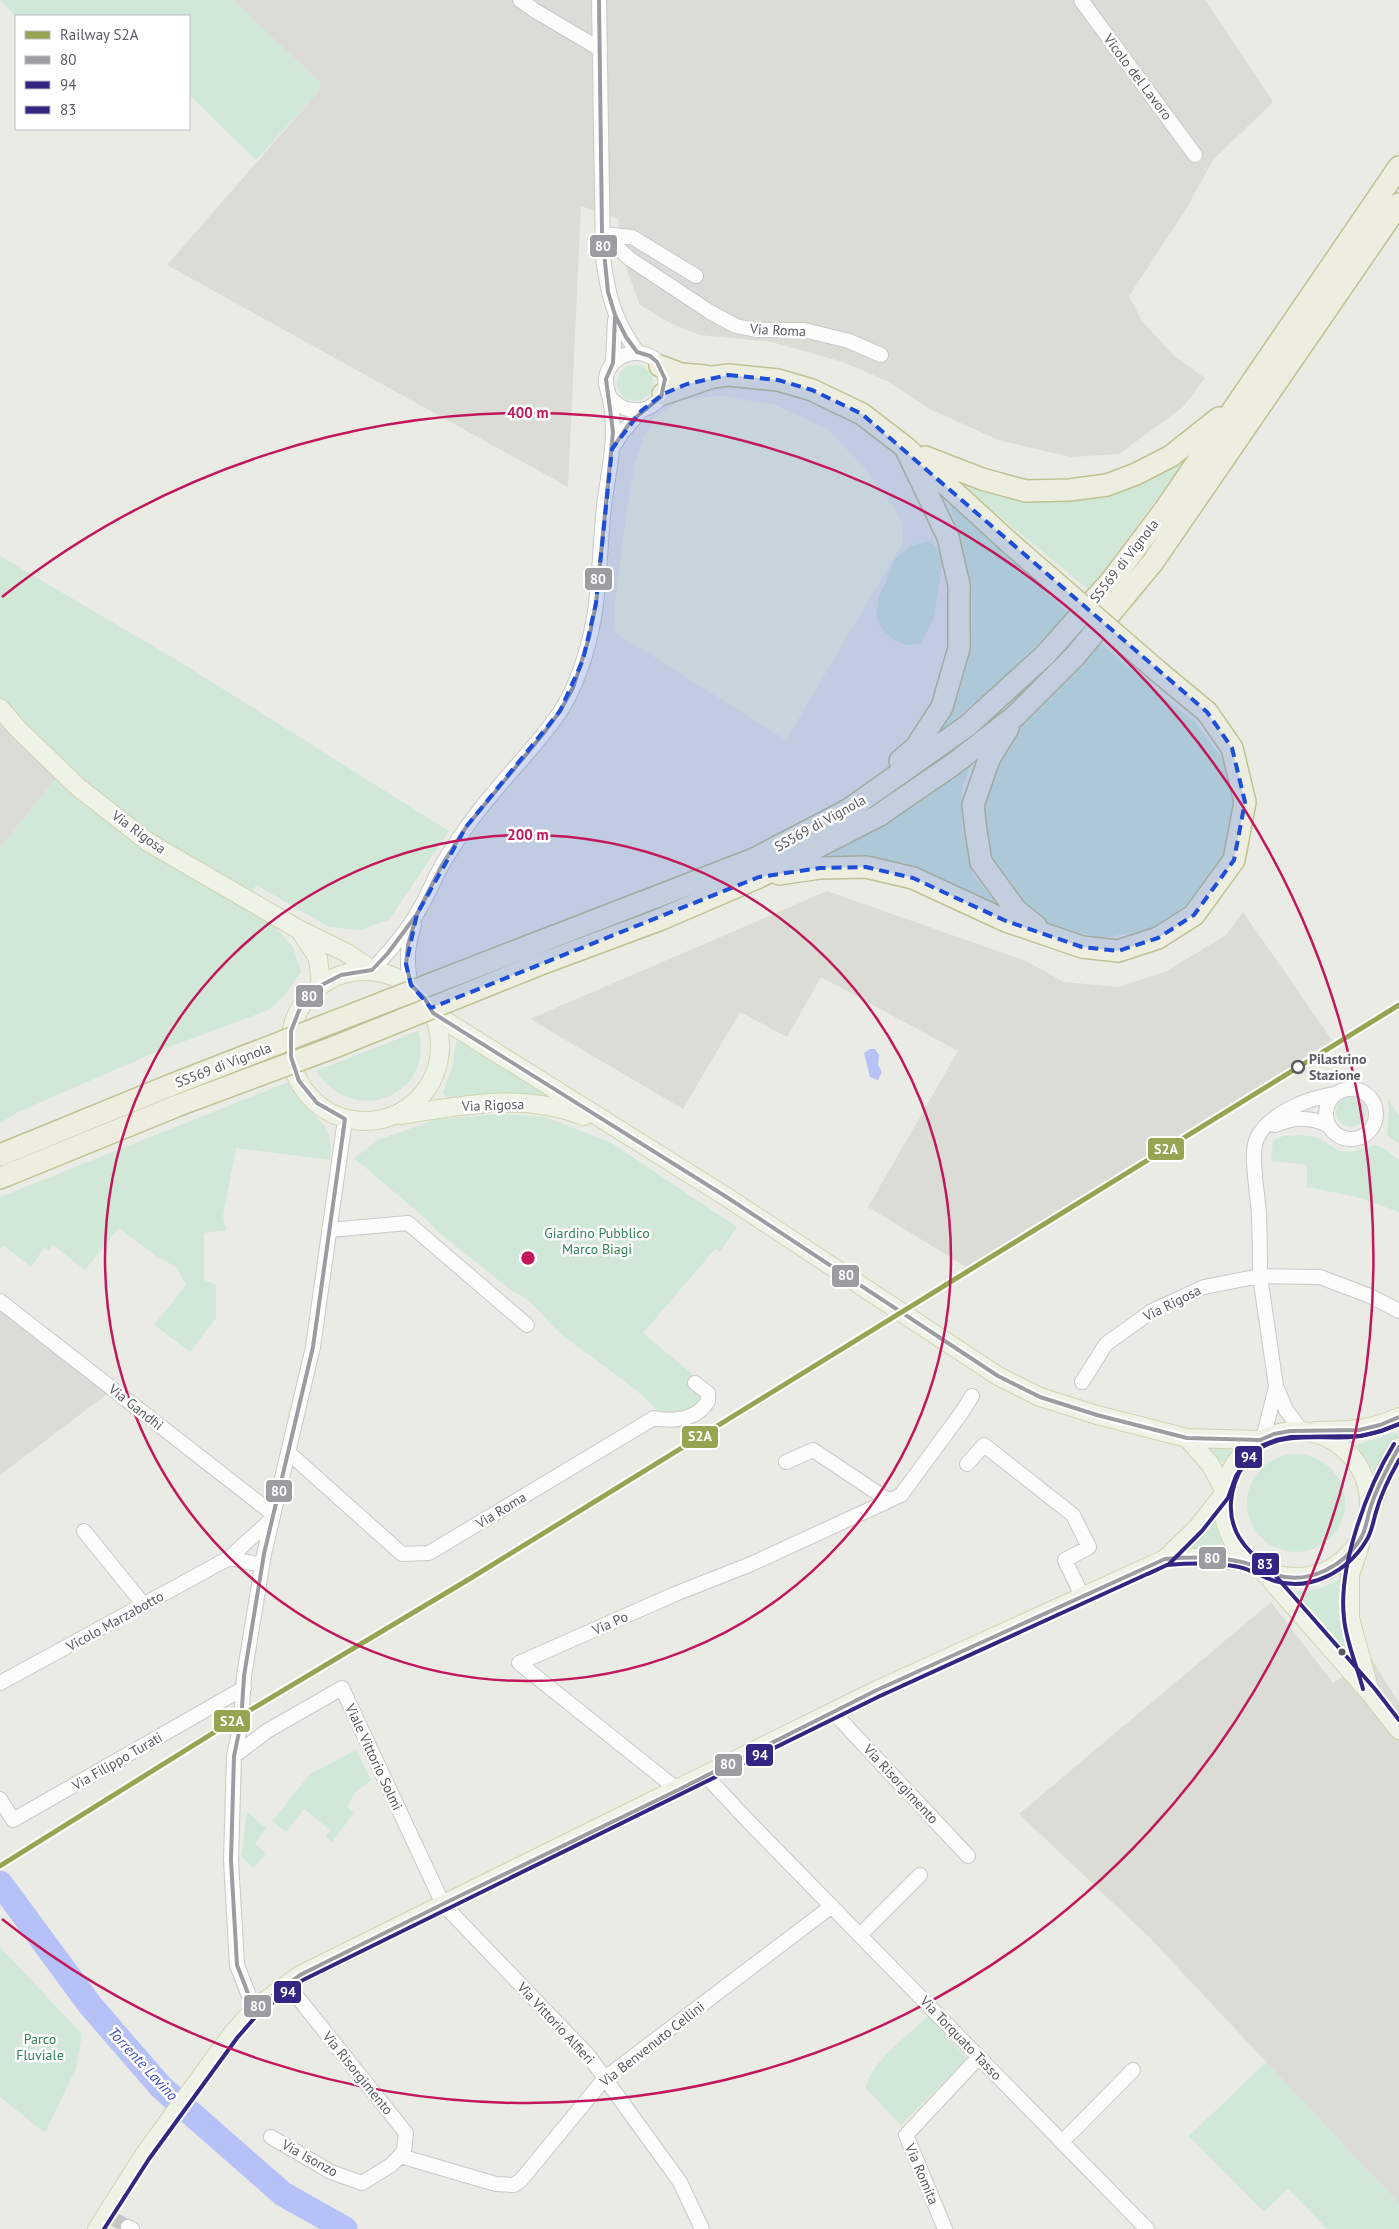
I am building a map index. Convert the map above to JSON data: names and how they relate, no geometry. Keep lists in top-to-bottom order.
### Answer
{
  "streets": {
    "highway": ["SS569 di Vignola"],
    "main road": ["Via Rigosa"],
    "street": [
      "Vicolo del Lavoro",
      "Via Roma",
      "Via Gandhi",
      "Vicolo Marzabotto",
      "Via Po",
      "Viale Vittorio Solmi",
      "Via Filippo Turati",
      "Via Risorgimento",
      "Via Vittorio Alfieri",
      "Via Torquato Tasso",
      "Via Benvenuto Cellini",
      "Via Isonzo",
      "Via Romita"
    ]
  },
  "crossings": [
    ["Via Gandhi", "Vicolo Marzabotto"],
    ["Viale Vittorio Solmi", "Via Vittorio Alfieri"],
    ["Via Risorgimento", "Via Benvenuto Cellini"],
    ["Via Risorgimento", "Via Isonzo"],
    ["Via Vittorio Alfieri", "Via Benvenuto Cellini"],
    ["Via Torquato Tasso", "Via Benvenuto Cellini"],
    ["Via Torquato Tasso", "Via Romita"],
    ["Via Benvenuto Cellini", "Via Isonzo"]
  ],
  "water": ["Torrente Lavino"],
  "parks": ["Giardino Pubblico Marco Biagi", "Parco Fluviale"],
  "places": ["Pilastrino Stazione"],
  "lines": [
    "transit line 80",
    "rail line S2A",
    "transit line 94",
    "transit line 83"
  ],
  "legend": [
    "Railway S2A",
    "80",
    "94",
    "83"
  ],
  "rings": ["400 m", "200 m"]
}
